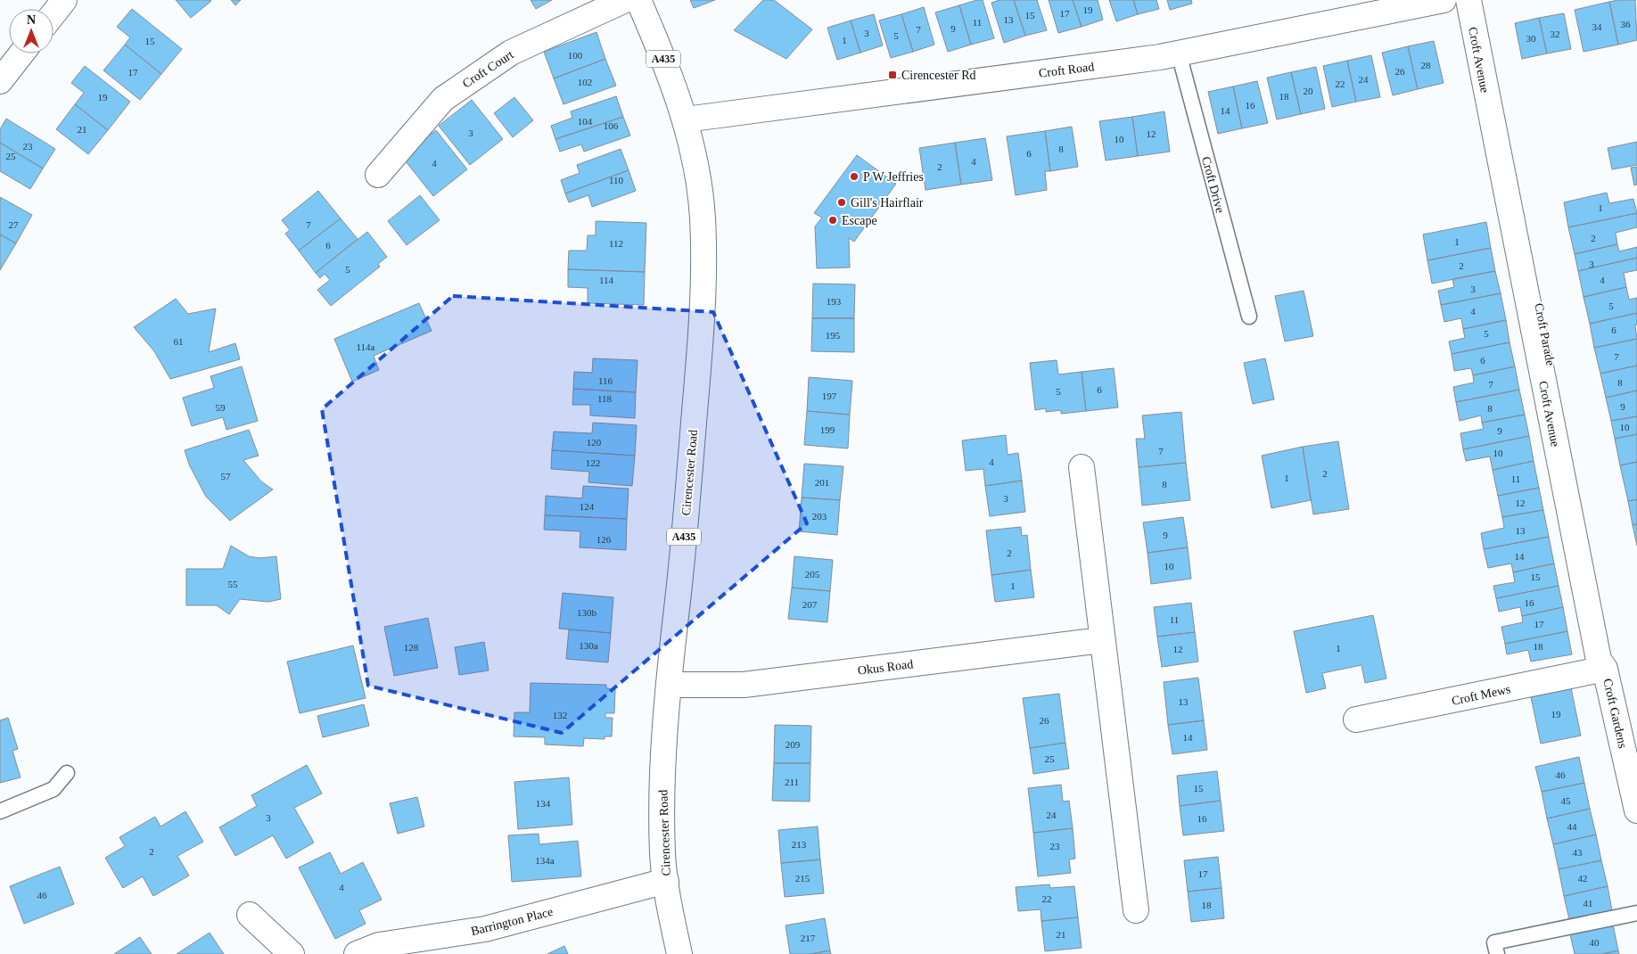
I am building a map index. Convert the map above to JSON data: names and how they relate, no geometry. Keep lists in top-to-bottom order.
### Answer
{
  "streets": {
    "street": [
      "A435",
      "Croft Avenue",
      "Croft Court",
      "Croft Road",
      "Croft Parade",
      "Cirencester Road",
      "Okus Road",
      "Croft Mews",
      "Croft Gardens",
      "Barrington Place"
    ],
    "lane": ["Croft Drive"]
  },
  "crossings": [
    ["Croft Avenue", "Croft Parade"],
    ["Croft Avenue", "Croft Mews"],
    ["Croft Avenue", "Croft Gardens"],
    ["Croft Road", "Croft Drive"],
    ["Croft Road", "Cirencester Road"],
    ["Croft Parade", "Croft Mews"],
    ["Croft Parade", "Croft Gardens"],
    ["Cirencester Road", "Okus Road"],
    ["Cirencester Road", "Barrington Place"],
    ["Croft Mews", "Croft Gardens"]
  ],
  "places": {
    "transit": ["Cirencester Rd"],
    "other": ["P W Jeffries", "Gill's Hairflair", "Escape"]
  },
  "house_numbers": [
    "19",
    "17",
    "15",
    "13",
    "11",
    "36",
    "34",
    "9",
    "7",
    "3",
    "32",
    "5",
    "30",
    "1",
    "15",
    "100",
    "28",
    "26",
    "17",
    "24",
    "102",
    "22",
    "20",
    "18",
    "19",
    "16",
    "14",
    "104",
    "106",
    "21",
    "3",
    "12",
    "10",
    "23",
    "8",
    "6",
    "25",
    "4",
    "4",
    "2",
    "110",
    "1",
    "27",
    "7",
    "2",
    "1",
    "112",
    "6",
    "3",
    "2",
    "5",
    "114",
    "4",
    "3",
    "193",
    "5",
    "4",
    "6",
    "5",
    "195",
    "61",
    "114a",
    "7",
    "6",
    "116",
    "8",
    "7",
    "6",
    "5",
    "197",
    "118",
    "9",
    "59",
    "8",
    "10",
    "199",
    "9",
    "120",
    "7",
    "10",
    "4",
    "122",
    "2",
    "57",
    "1",
    "11",
    "201",
    "8",
    "3",
    "12",
    "124",
    "203",
    "13",
    "9",
    "126",
    "2",
    "14",
    "10",
    "205",
    "15",
    "55",
    "1",
    "16",
    "207",
    "130b",
    "11",
    "17",
    "130a",
    "18",
    "128",
    "1",
    "12",
    "13",
    "19",
    "132",
    "26",
    "14",
    "209",
    "25",
    "46",
    "211",
    "15",
    "45",
    "134",
    "24",
    "3",
    "16",
    "44",
    "213",
    "23",
    "2",
    "43",
    "134a",
    "17",
    "215",
    "42",
    "4",
    "46",
    "22",
    "41",
    "18",
    "21",
    "217",
    "40"
  ],
  "north": "top"
}
